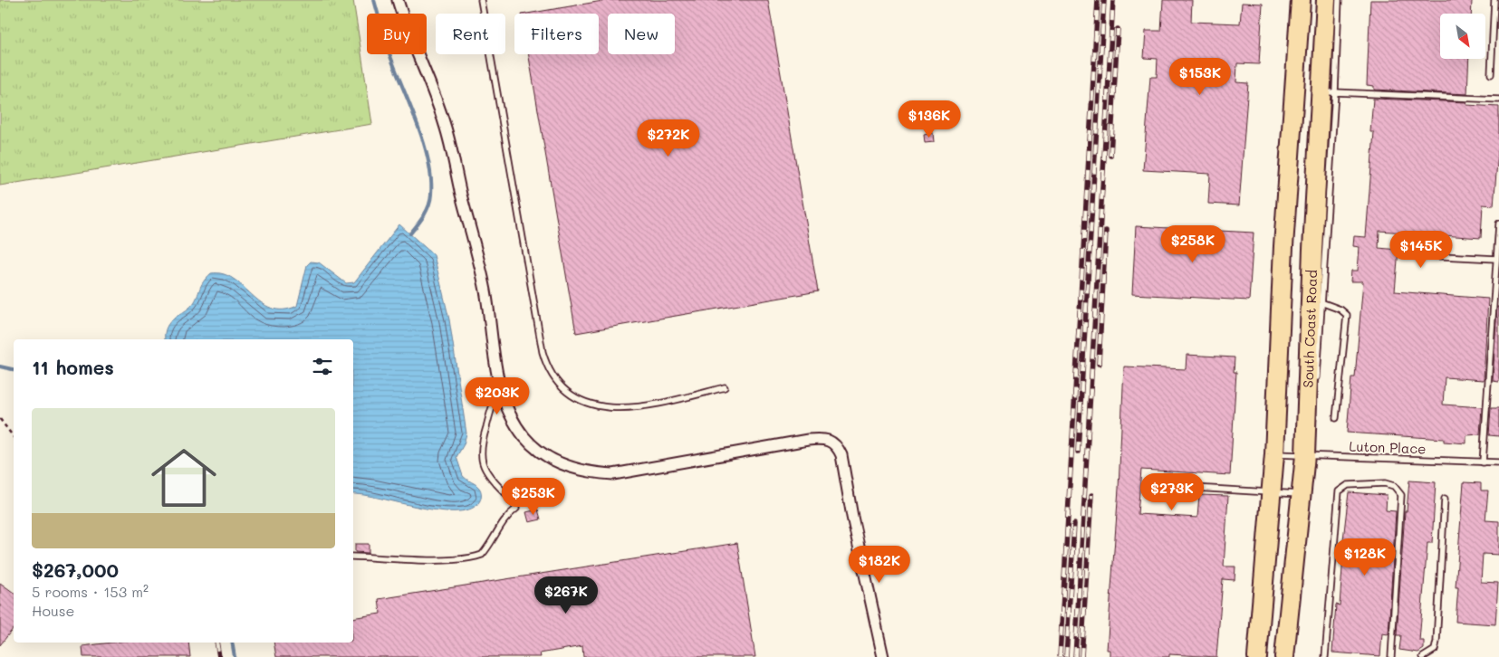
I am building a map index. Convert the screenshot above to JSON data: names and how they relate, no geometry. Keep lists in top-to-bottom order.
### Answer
{
  "streets": {
    "highway": ["South Coast Road"],
    "lane": ["Luton Place"]
  },
  "crossings": [
    ["South Coast Road", "Luton Place"]
  ],
  "north": "bottom right",
  "page": {
    "chip": [
      "Buy",
      "Rent",
      "Filters",
      "New"
    ],
    "price": [
      "$153K",
      "$136K",
      "$272K",
      "$258K",
      "$145K",
      "$203K",
      "$273K",
      "$253K",
      "$128K",
      "$182K",
      "$267K"
    ],
    "heading": "11 homes",
    "list": [
      {
        "name": "$267,000",
        "note": "5 rooms · 153 m² · House"
      }
    ]
  }
}
